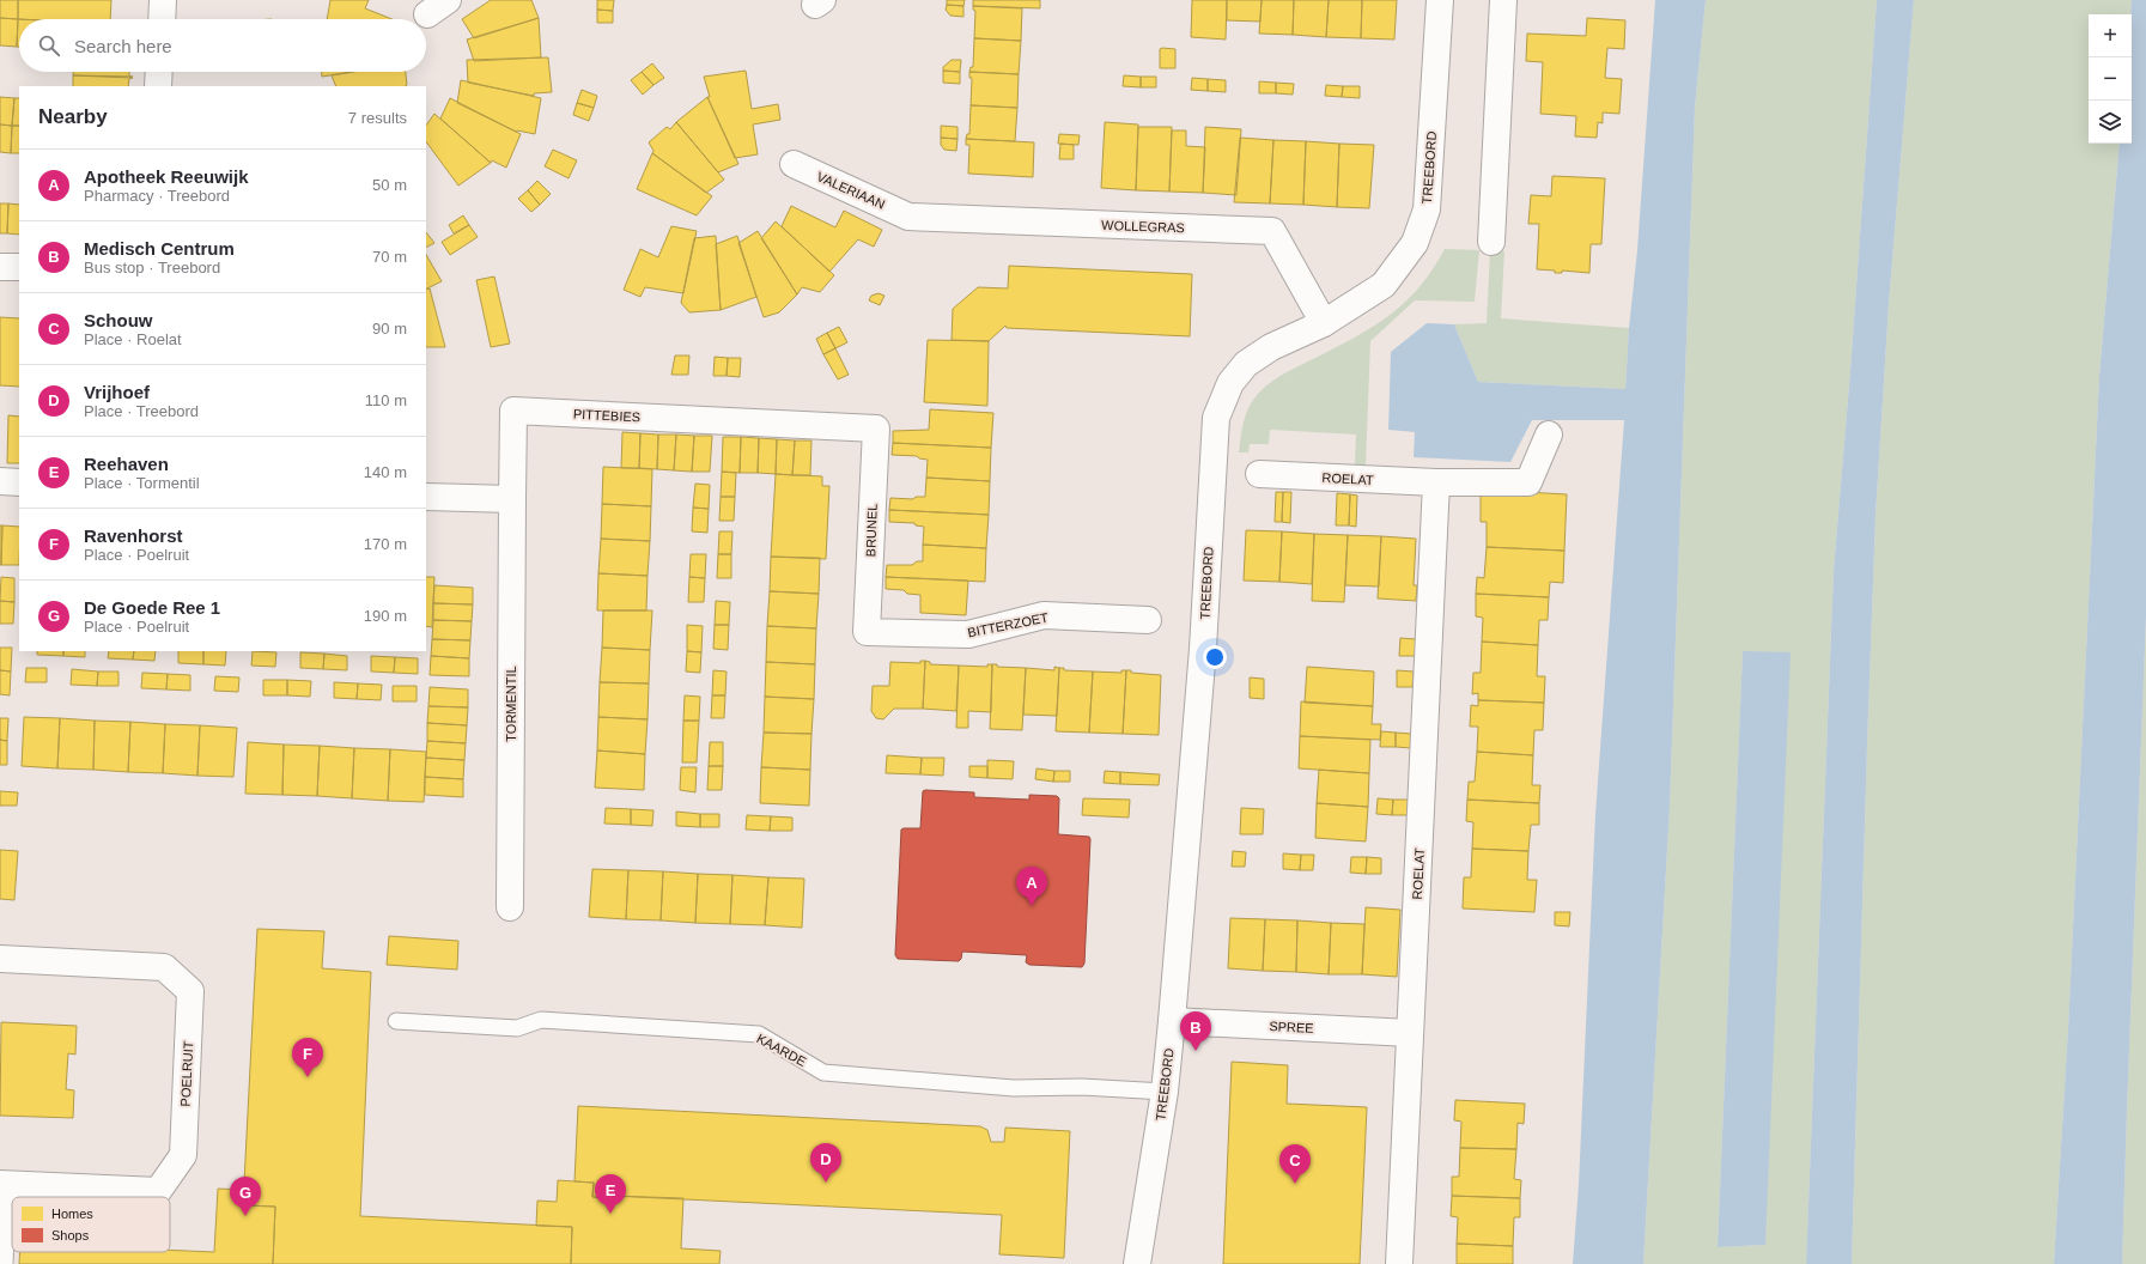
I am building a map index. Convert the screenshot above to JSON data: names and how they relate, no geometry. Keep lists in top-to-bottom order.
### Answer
{
  "streets": {
    "street": [
      "TREEBORD",
      "VALERIAAN",
      "WOLLEGRAS",
      "PITTEBIES",
      "ROELAT",
      "BRUNEL",
      "BITTERZOET",
      "TORMENTIL",
      "SPREE",
      "POELRUIT"
    ],
    "lane": ["KAARDE"]
  },
  "crossings": [
    ["TREEBORD", "WOLLEGRAS"],
    ["TREEBORD", "SPREE"],
    ["TREEBORD", "KAARDE"],
    ["VALERIAAN", "WOLLEGRAS"],
    ["PITTEBIES", "BRUNEL"],
    ["PITTEBIES", "TORMENTIL"],
    ["ROELAT", "SPREE"],
    ["BRUNEL", "BITTERZOET"]
  ],
  "legend": ["Homes", "Shops"],
  "page": {
    "map_buttons": ["+", "−"],
    "search": "Search here",
    "heading": ["Nearby", "7 results"],
    "list": [
      {
        "mark": "A",
        "name": "Apotheek Reeuwijk",
        "note": "Pharmacy · Treebord",
        "value": "50 m"
      },
      {
        "mark": "B",
        "name": "Medisch Centrum",
        "note": "Bus stop · Treebord",
        "value": "70 m"
      },
      {
        "mark": "C",
        "name": "Schouw",
        "note": "Place · Roelat",
        "value": "90 m"
      },
      {
        "mark": "D",
        "name": "Vrijhoef",
        "note": "Place · Treebord",
        "value": "110 m"
      },
      {
        "mark": "E",
        "name": "Reehaven",
        "note": "Place · Tormentil",
        "value": "140 m"
      },
      {
        "mark": "F",
        "name": "Ravenhorst",
        "note": "Place · Poelruit",
        "value": "170 m"
      },
      {
        "mark": "G",
        "name": "De Goede Ree 1",
        "note": "Place · Poelruit",
        "value": "190 m"
      }
    ],
    "pins": [
      "A",
      "B",
      "F",
      "D",
      "C",
      "E",
      "G"
    ]
  }
}
